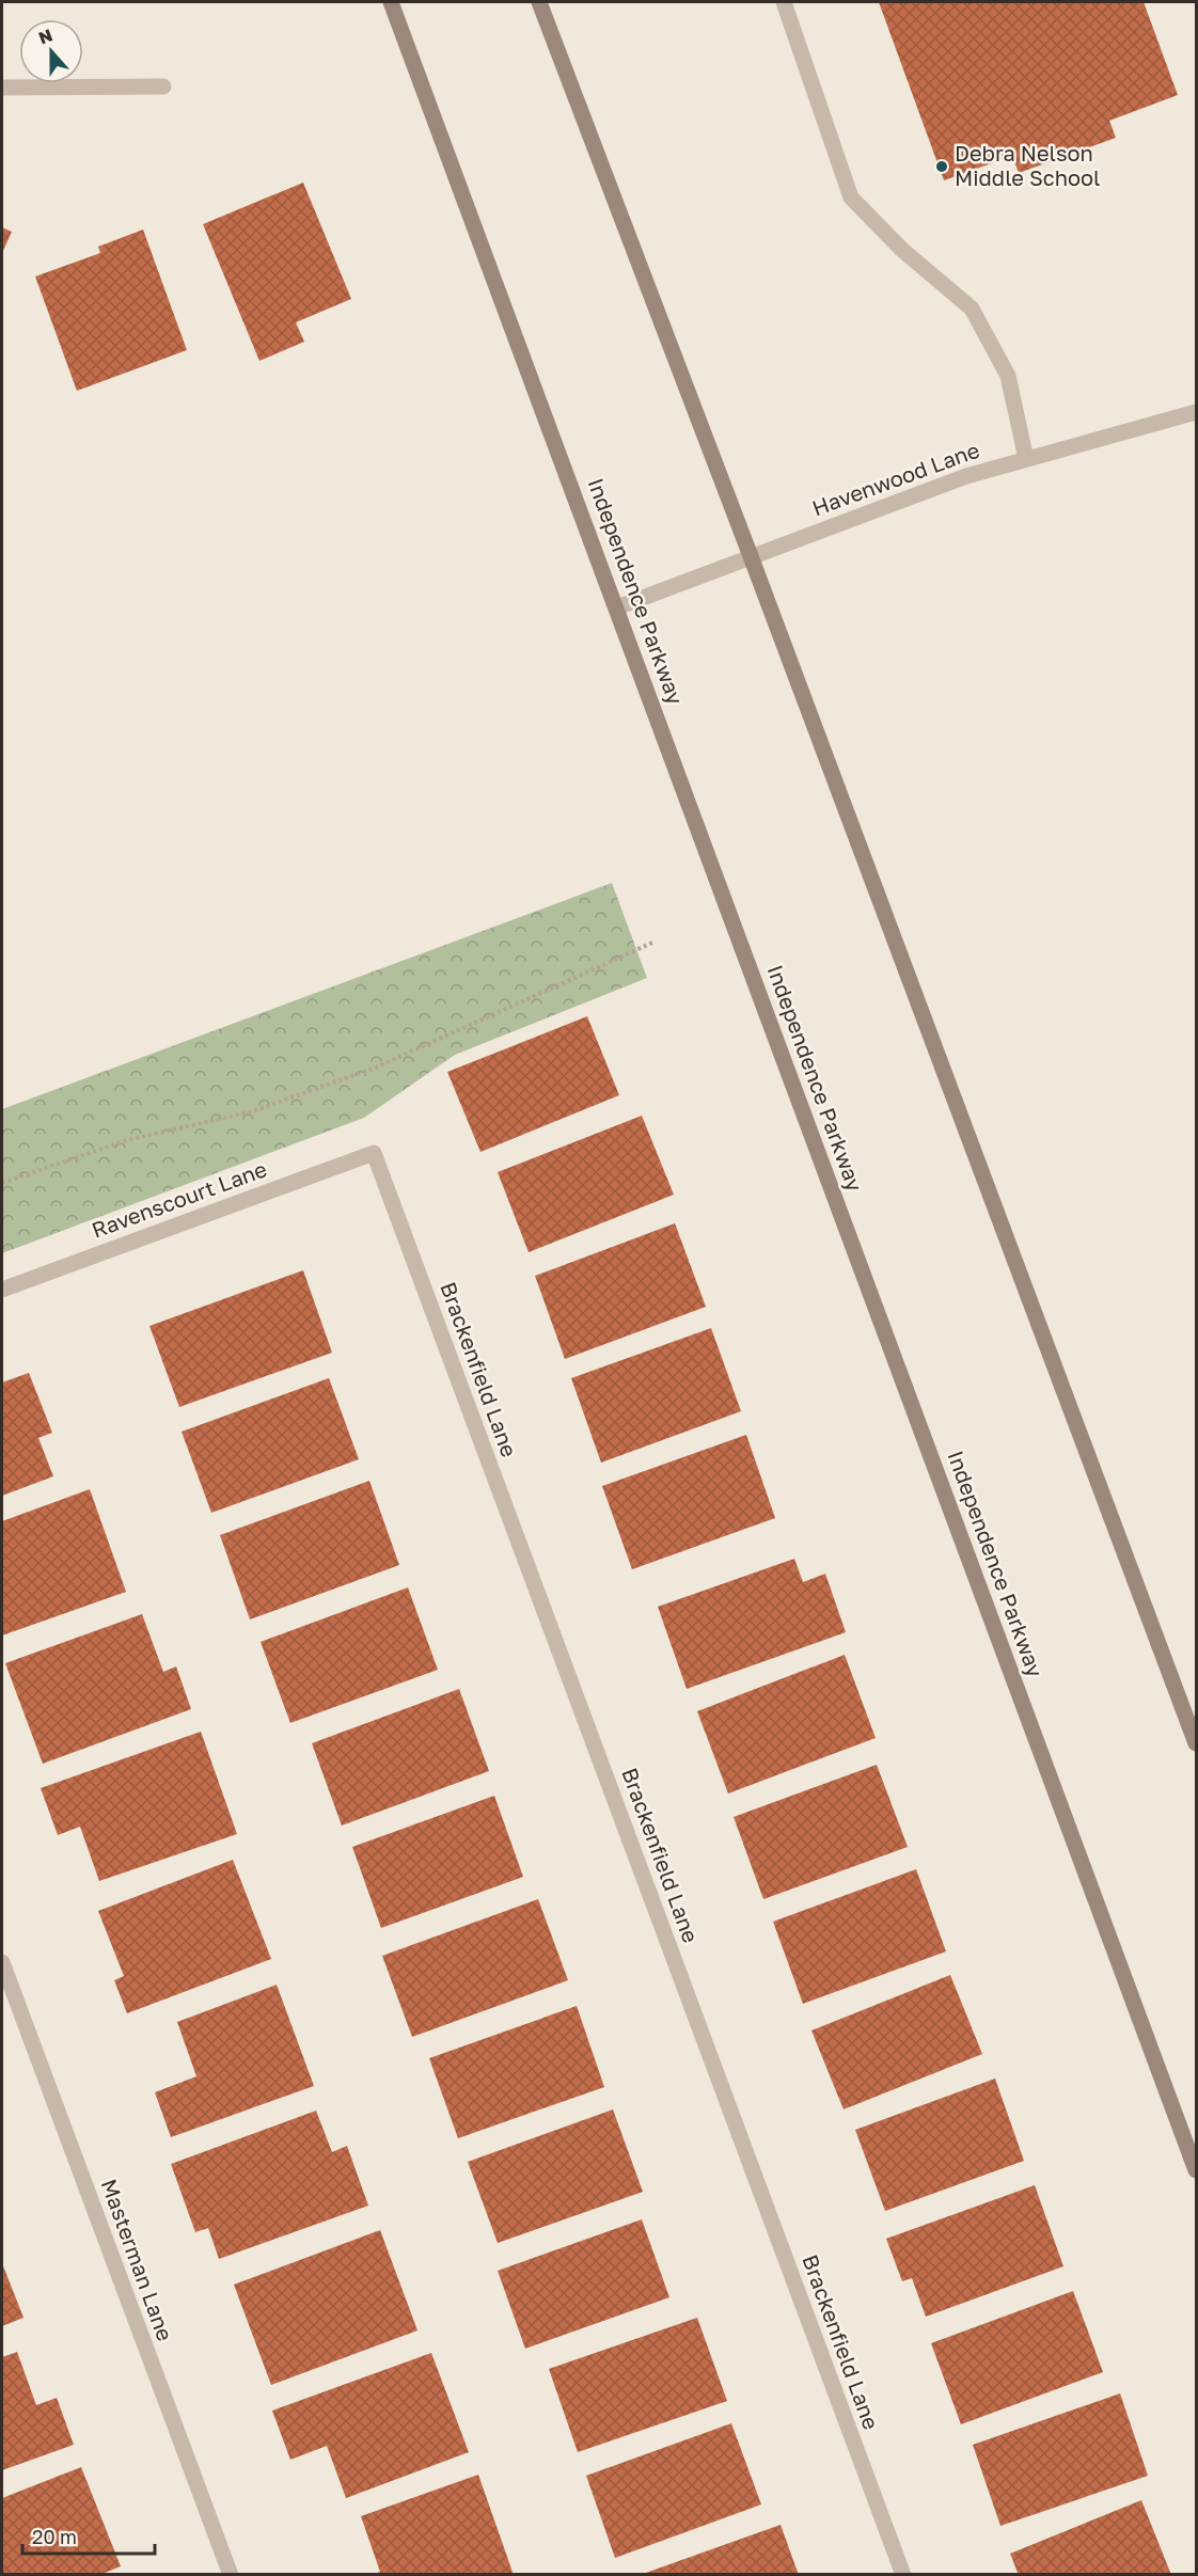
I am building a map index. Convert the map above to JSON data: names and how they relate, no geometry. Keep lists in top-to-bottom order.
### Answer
{
  "streets": {
    "main road": ["Independence Parkway"],
    "street": [
      "Havenwood Lane",
      "Ravenscourt Lane",
      "Brackenfield Lane",
      "Masterman Lane"
    ]
  },
  "crossings": [
    ["Havenwood Lane", "Independence Parkway"],
    ["Ravenscourt Lane", "Brackenfield Lane"]
  ],
  "places": ["Debra Nelson Middle School"],
  "scale_bar": "20 m",
  "north": "top"
}
